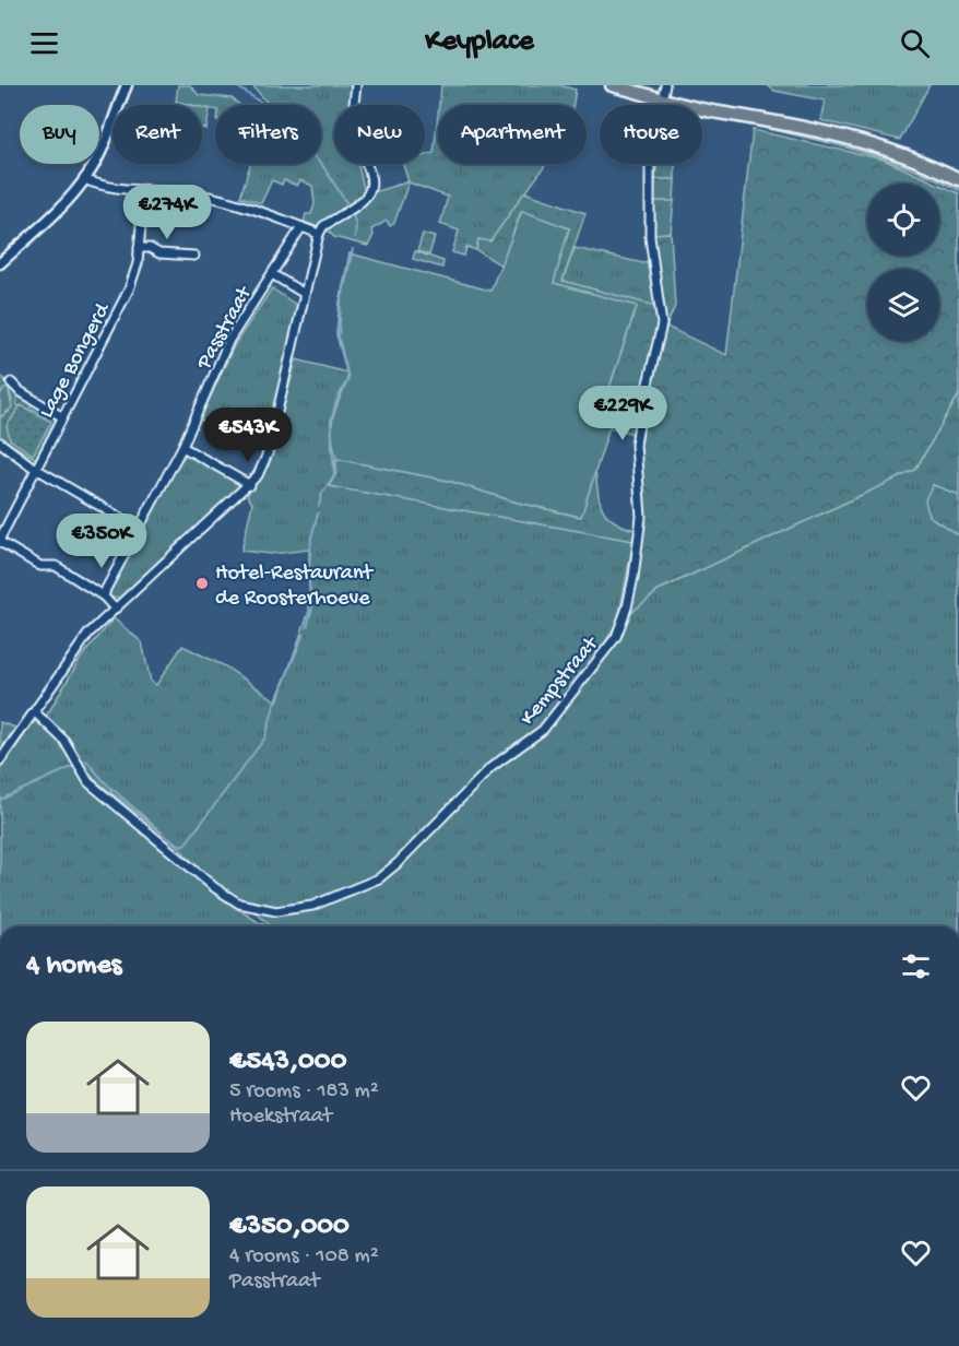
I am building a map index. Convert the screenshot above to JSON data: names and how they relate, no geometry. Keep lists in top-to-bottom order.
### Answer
{
  "streets": {
    "street": ["Passtraat", "Lage Bongerd", "Kempstraat"]
  },
  "places": ["Hotel-Restaurant de Roosterhoeve"],
  "page": {
    "header": "Keyplace",
    "chip": [
      "Buy",
      "Rent",
      "Filters",
      "New",
      "Apartment",
      "House"
    ],
    "price": [
      "€274K",
      "€229K",
      "€543K",
      "€350K"
    ],
    "heading": "4 homes",
    "list": [
      {
        "name": "€543,000",
        "note": "5 rooms · 183 m² · Hoekstraat"
      },
      {
        "name": "€350,000",
        "note": "4 rooms · 108 m² · Passtraat"
      }
    ]
  }
}
